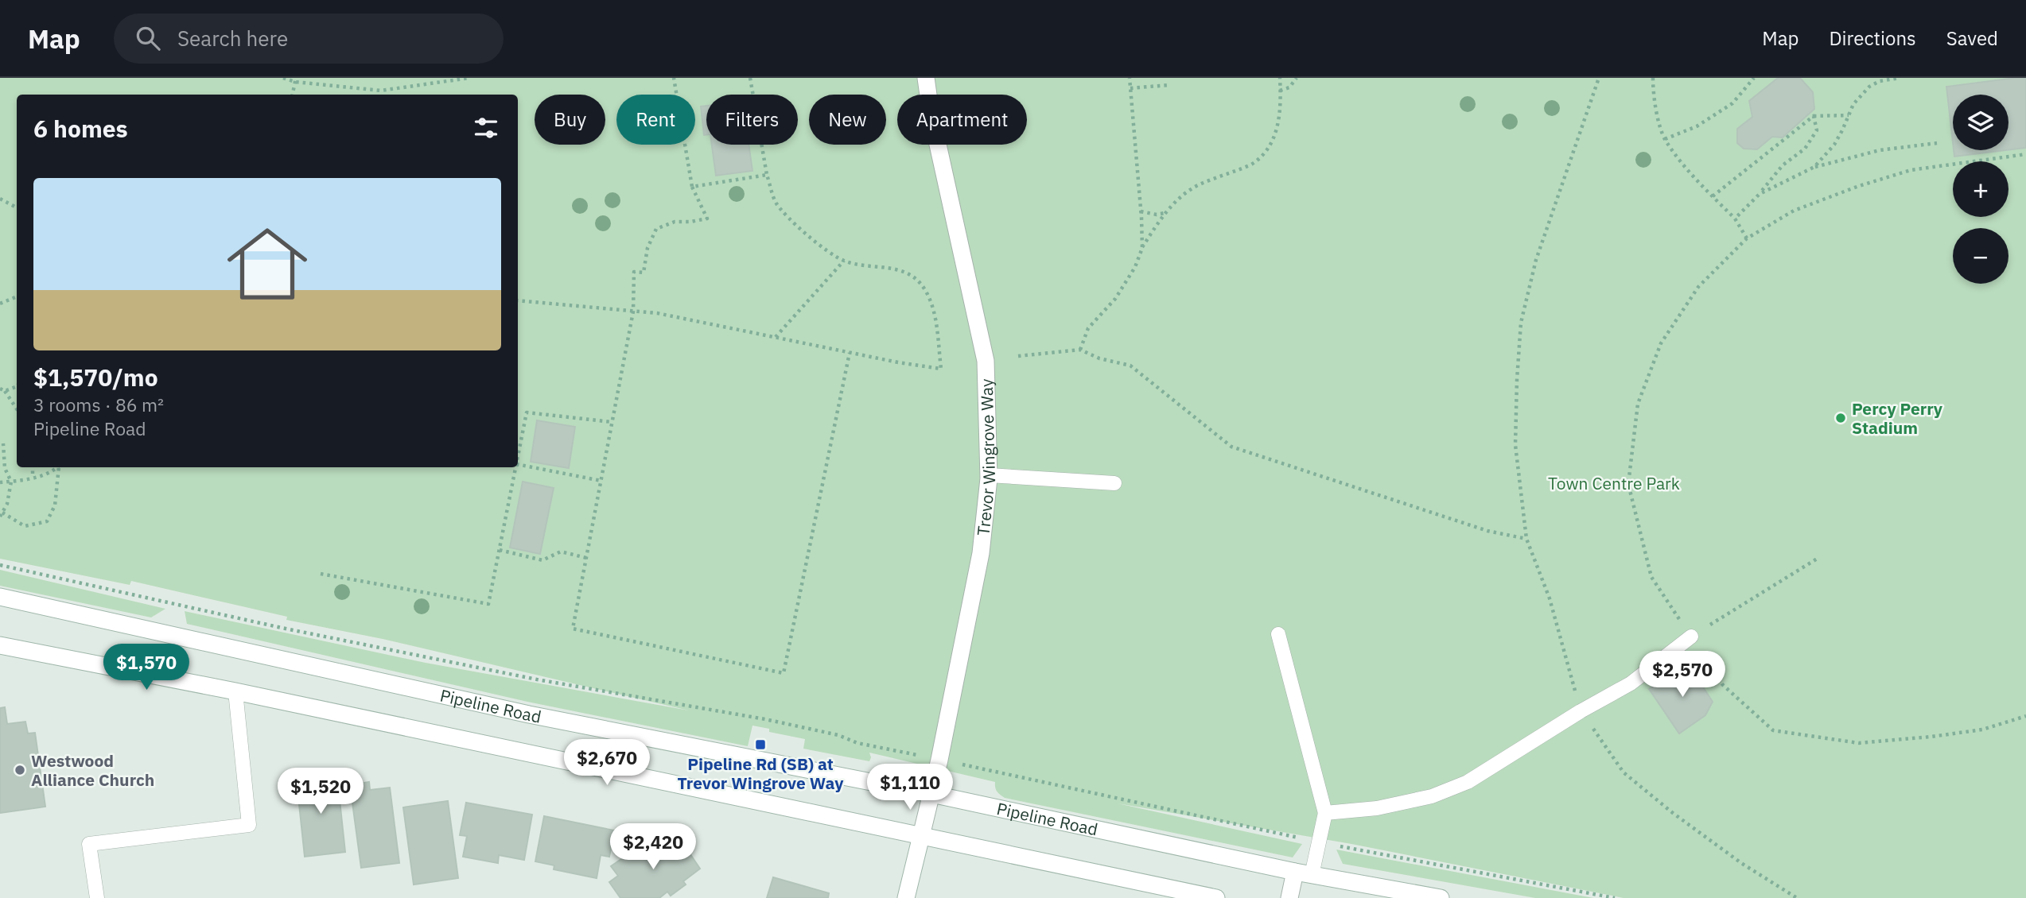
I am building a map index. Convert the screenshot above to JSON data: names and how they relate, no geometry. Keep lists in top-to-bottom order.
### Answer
{
  "streets": {
    "main road": ["Trevor Wingrove Way", "Pipeline Road"]
  },
  "crossings": [
    ["Trevor Wingrove Way", "Pipeline Road"]
  ],
  "parks": ["Town Centre Park"],
  "places": {
    "other": ["Percy Perry Stadium", "Westwood Alliance Church"],
    "transit": ["Pipeline Rd (SB) at Trevor Wingrove Way"]
  },
  "page": {
    "header": "Map",
    "search": "Search here",
    "nav": ["Map", "Directions", "Saved"],
    "map_buttons": ["+", "−"],
    "chip": [
      "Buy",
      "Rent",
      "Filters",
      "New",
      "Apartment"
    ],
    "heading": "6 homes",
    "list": [
      {
        "name": "$1,570/mo",
        "note": "3 rooms · 86 m² · Pipeline Road"
      }
    ],
    "price": [
      "$1,570",
      "$2,570",
      "$2,670",
      "$1,110",
      "$1,520",
      "$2,420"
    ]
  }
}
